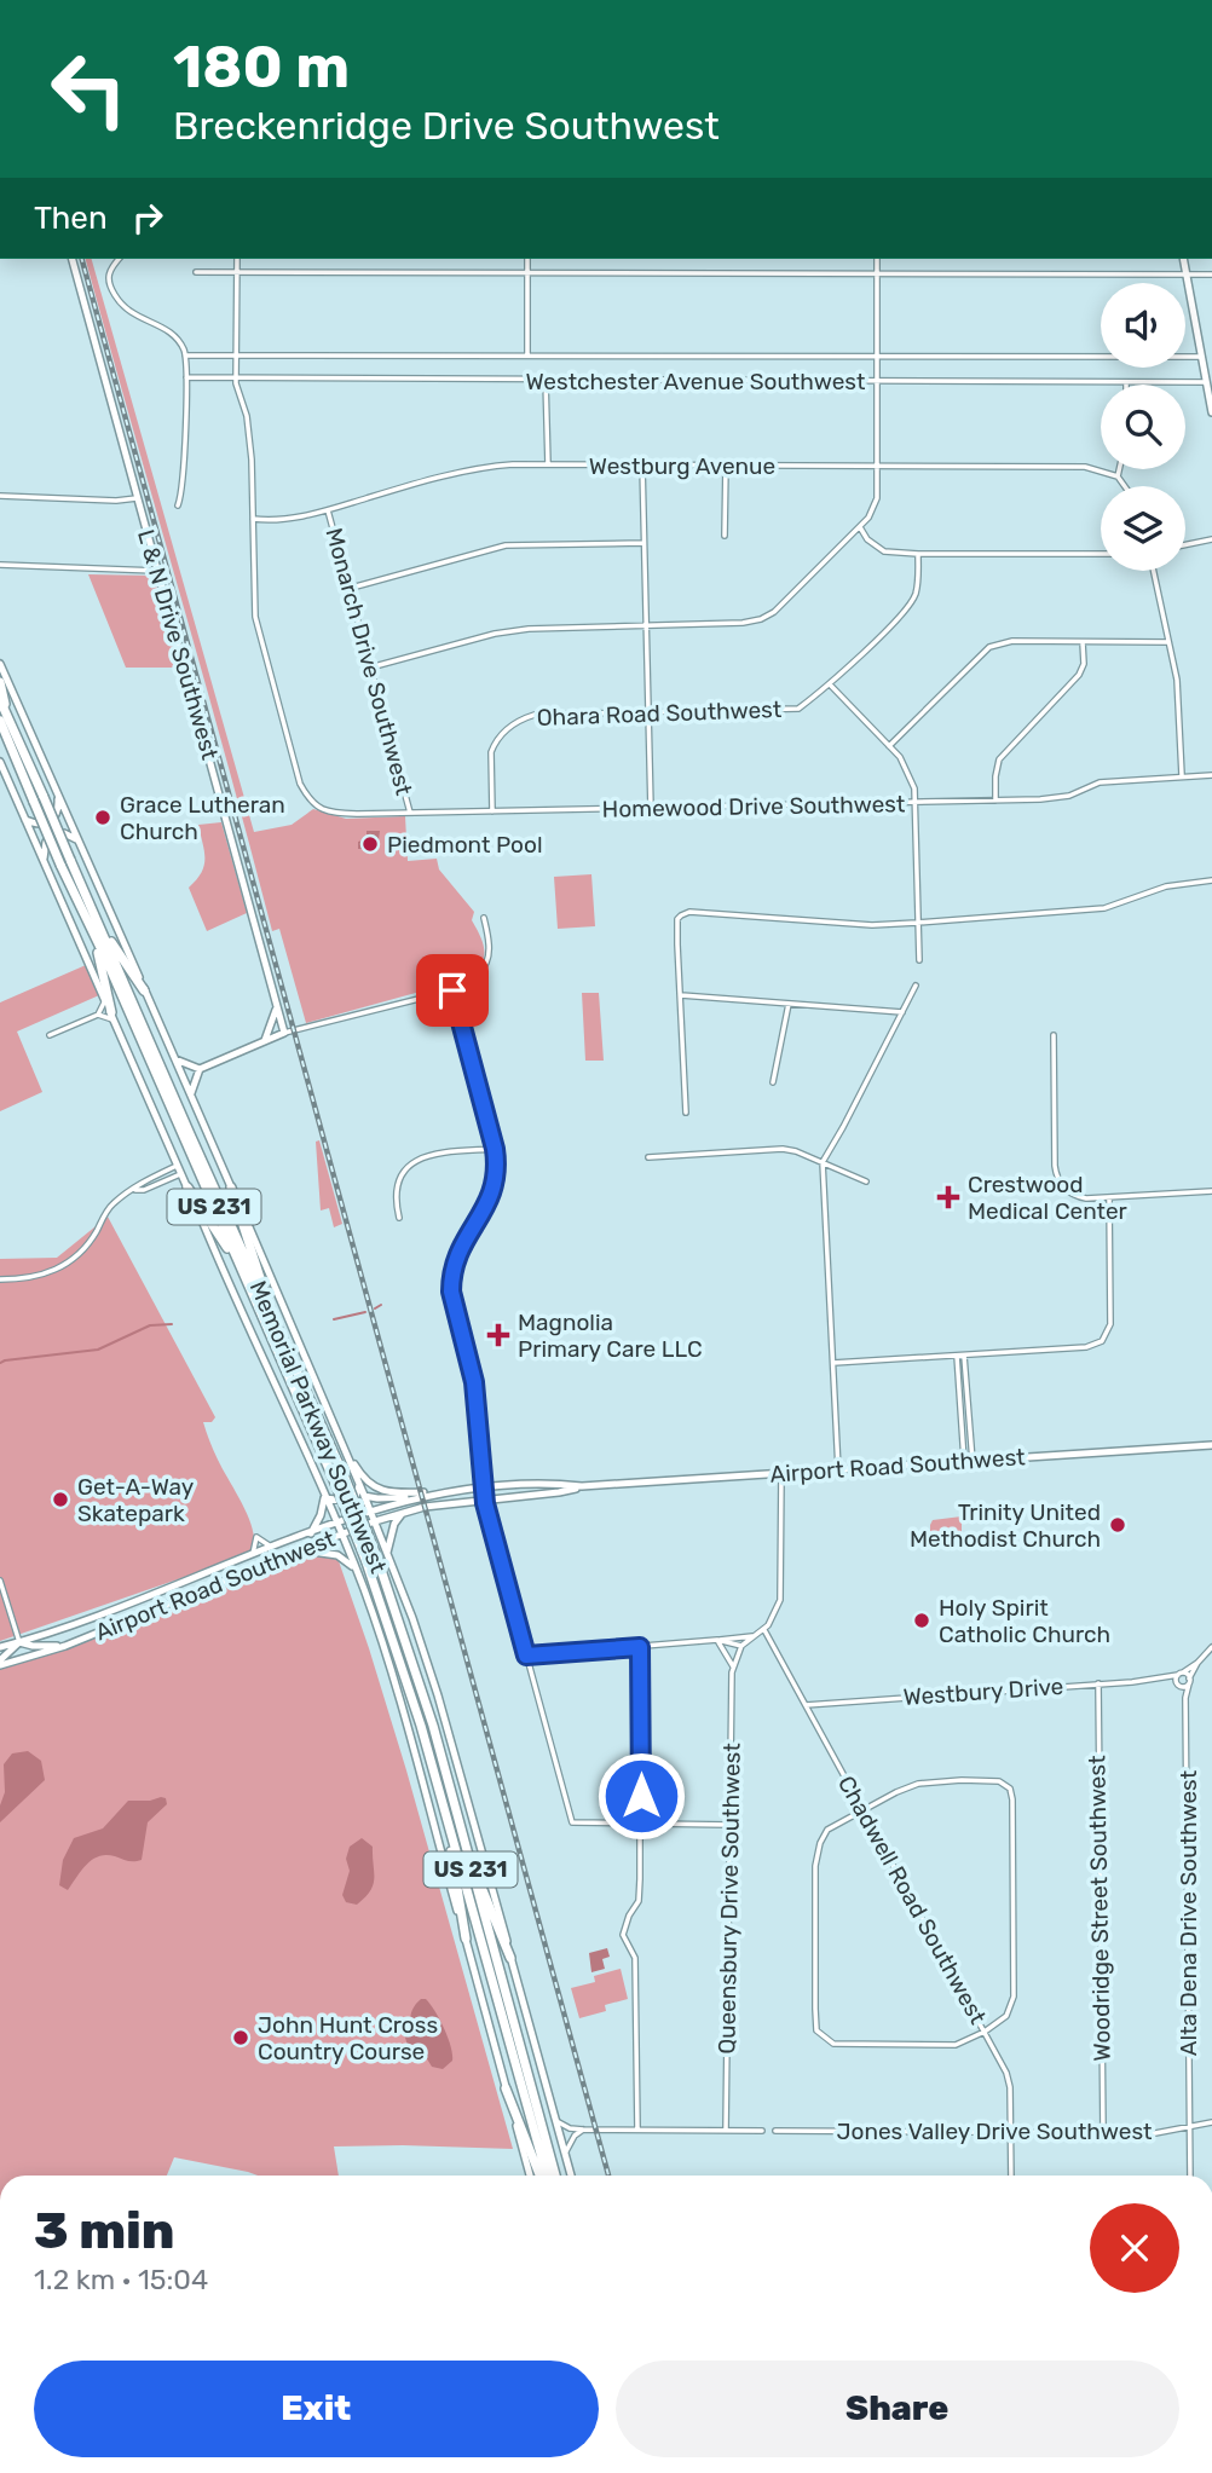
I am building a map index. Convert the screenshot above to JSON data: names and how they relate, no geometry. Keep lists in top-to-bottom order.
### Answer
{
  "streets": {
    "highway": ["US 231", "Memorial Parkway Southwest"],
    "main road": ["L & N Drive Southwest", "Airport Road Southwest"],
    "street": [
      "Westchester Avenue Southwest",
      "Westburg Avenue",
      "Monarch Drive Southwest",
      "Ohara Road Southwest",
      "Homewood Drive Southwest",
      "Westbury Drive",
      "Queensbury Drive Southwest",
      "Chadwell Road Southwest",
      "Woodridge Street Southwest",
      "Alta Dena Drive Southwest",
      "Jones Valley Drive Southwest"
    ]
  },
  "crossings": [
    ["Westburg Avenue", "Monarch Drive Southwest"],
    ["Westburg Avenue", "Homewood Drive Southwest"],
    ["Monarch Drive Southwest", "Homewood Drive Southwest"],
    ["Ohara Road Southwest", "Homewood Drive Southwest"],
    ["Westbury Drive", "Chadwell Road Southwest"],
    ["Westbury Drive", "Woodridge Street Southwest"],
    ["Westbury Drive", "Alta Dena Drive Southwest"],
    ["Chadwell Road Southwest", "Jones Valley Drive Southwest"],
    ["Woodridge Street Southwest", "Jones Valley Drive Southwest"],
    ["Alta Dena Drive Southwest", "Jones Valley Drive Southwest"]
  ],
  "places": {
    "other": [
      "Grace Lutheran Church",
      "Piedmont Pool",
      "Get-A-Way Skatepark",
      "Trinity United Methodist Church",
      "Holy Spirit Catholic Church",
      "John Hunt Cross Country Course"
    ],
    "health": ["Crestwood Medical Center", "Magnolia Primary Care LLC"]
  },
  "page": {
    "turn": ["180 m", "Breckenridge Drive Southwest"],
    "then": "Then",
    "heading": ["3 min", "1.2 km · 15:04"],
    "buttons": ["Exit", "Share"]
  }
}
